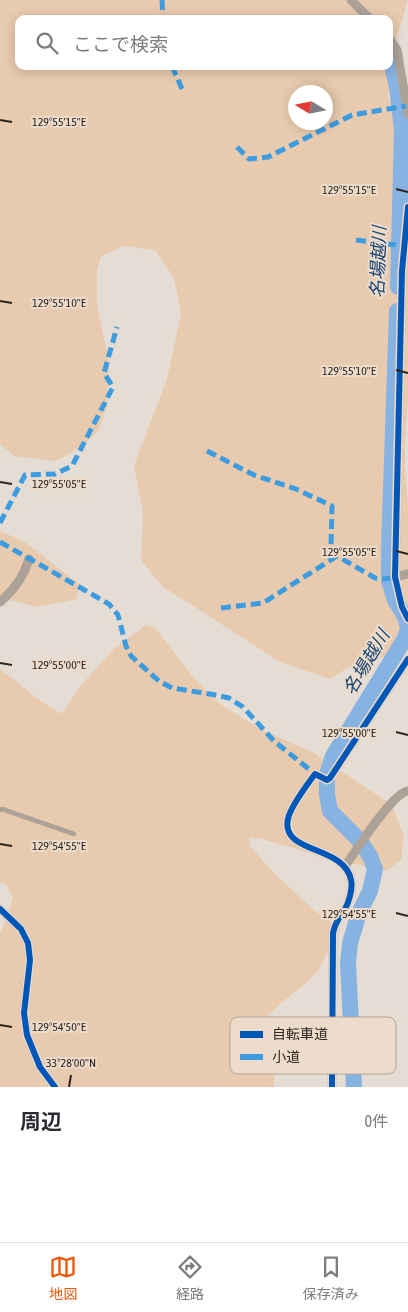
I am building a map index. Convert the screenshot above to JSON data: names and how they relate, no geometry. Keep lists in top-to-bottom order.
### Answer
{
  "water": ["名場越川"],
  "legend": ["自転車道", "小道"],
  "north": "left",
  "page": {
    "search": "ここで検索",
    "heading": ["周辺", "0件"],
    "nav": ["地図", "経路", "保存済み"]
  },
  "coordinates": [
    "129°55'15\"E",
    "129°55'10\"E",
    "129°55'05\"E",
    "129°55'00\"E",
    "129°54'55\"E",
    "129°54'50\"E",
    "33°28'00\"N"
  ]
}
